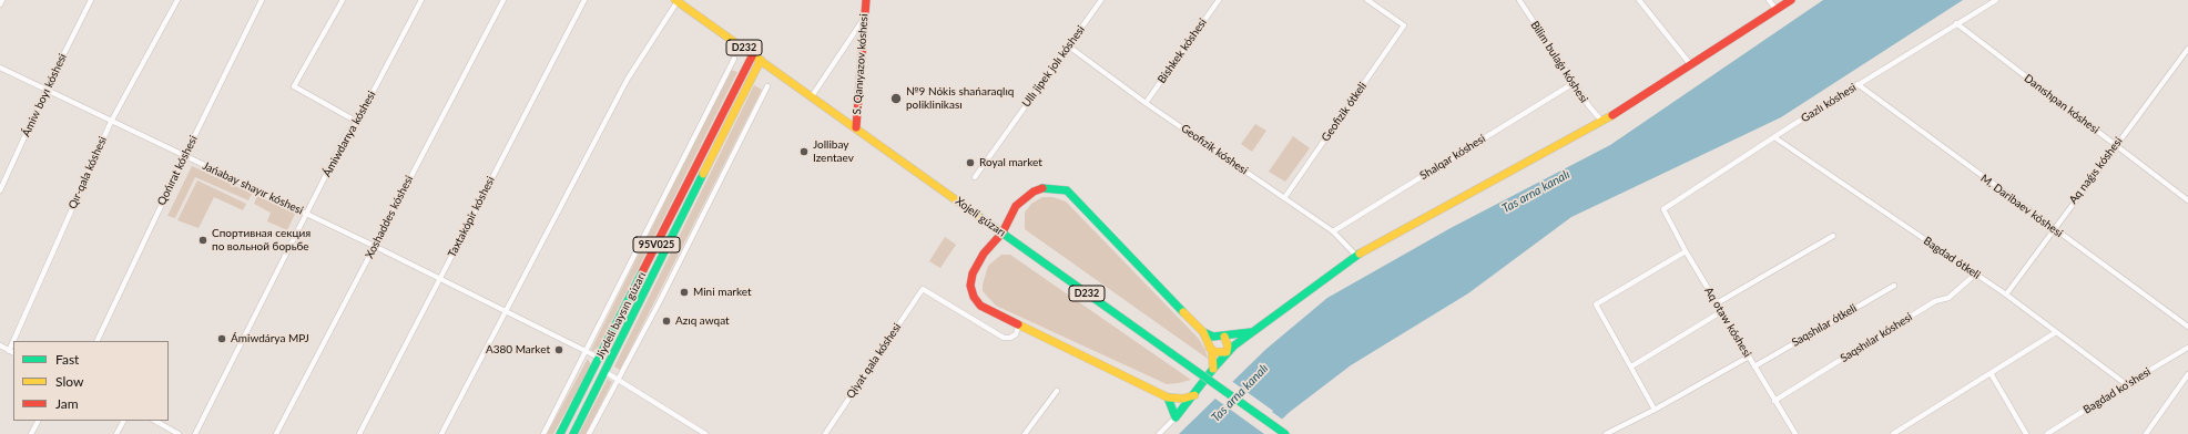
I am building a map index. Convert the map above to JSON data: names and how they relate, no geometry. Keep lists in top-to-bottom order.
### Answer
{
  "streets": {
    "main road": [
      "D232",
      "S. Qanıyazov kóshesi",
      "Xojeli gúzarı",
      "95V025",
      "Jiydeli baysın gúzarı"
    ],
    "street": [
      "Bishkek kóshesi",
      "Bilim bulaǵı kóshesi",
      "Ullı jipek jolı kóshesi",
      "Ámiw boyı kóshesi",
      "Gazlı kóshesi",
      "Danıshpan kóshesi",
      "Geofizik ótkeli",
      "Ámiwdarıya kóshesi",
      "Geofizik kóshesi",
      "Shalqar kóshesi",
      "Qońırat kóshesi",
      "Aq naǵıs kóshesi",
      "Qır-qala kóshesi",
      "Jańabay shayır kóshesi",
      "M. Daribaev kóshesi",
      "Xoshaddes kóshesi",
      "Taxtakópir kóshesi",
      "Bagdad ótkeli",
      "Aq otaw kóshesi",
      "Saqshılar ótkeli",
      "Saqshılar kóshesi",
      "Qiyat qala kóshesi",
      "Bagdad ko'shesi"
    ]
  },
  "crossings": [
    ["Bishkek kóshesi", "Geofizik kóshesi"],
    ["Bilim bulaǵı kóshesi", "Shalqar kóshesi"],
    ["S. Qanıyazov kóshesi", "Xojeli gúzarı"],
    ["Ullı jipek jolı kóshesi", "Geofizik kóshesi"],
    ["Ámiw boyı kóshesi", "Jańabay shayır kóshesi"],
    ["Gazlı kóshesi", "Danıshpan kóshesi"],
    ["Gazlı kóshesi", "M. Daribaev kóshesi"],
    ["Gazlı kóshesi", "Bagdad ótkeli"],
    ["Gazlı kóshesi", "Aq otaw kóshesi"],
    ["Danıshpan kóshesi", "Aq naǵıs kóshesi"],
    ["Geofizik ótkeli", "Geofizik kóshesi"],
    ["Ámiwdarıya kóshesi", "Jańabay shayır kóshesi"],
    ["Geofizik kóshesi", "Shalqar kóshesi"],
    ["Qońırat kóshesi", "Jańabay shayır kóshesi"],
    ["Aq naǵıs kóshesi", "M. Daribaev kóshesi"],
    ["Aq naǵıs kóshesi", "Bagdad ótkeli"],
    ["Qır-qala kóshesi", "Jańabay shayır kóshesi"],
    ["Jańabay shayır kóshesi", "Xoshaddes kóshesi"],
    ["Jańabay shayır kóshesi", "Taxtakópir kóshesi"],
    ["Jańabay shayır kóshesi", "Jiydeli baysın gúzarı"],
    ["Xojeli gúzarı", "Jiydeli baysın gúzarı"],
    ["Bagdad ótkeli", "Saqshılar kóshesi"],
    ["Bagdad ótkeli", "Bagdad ko'shesi"],
    ["Aq otaw kóshesi", "Saqshılar ótkeli"],
    ["Aq otaw kóshesi", "Saqshılar kóshesi"]
  ],
  "water": ["Tas arna kanalı"],
  "places": [
    "№9 Nókis shańaraqlıq poliklinikası",
    "Jollibay Izentaev",
    "Royal market",
    "Спортивная секция по вольной борьбе",
    "Mini market",
    "Azıq awqat",
    "Ámiwdárya MPJ",
    "A380 Market"
  ],
  "legend": ["Fast", "Slow", "Jam"]
}
